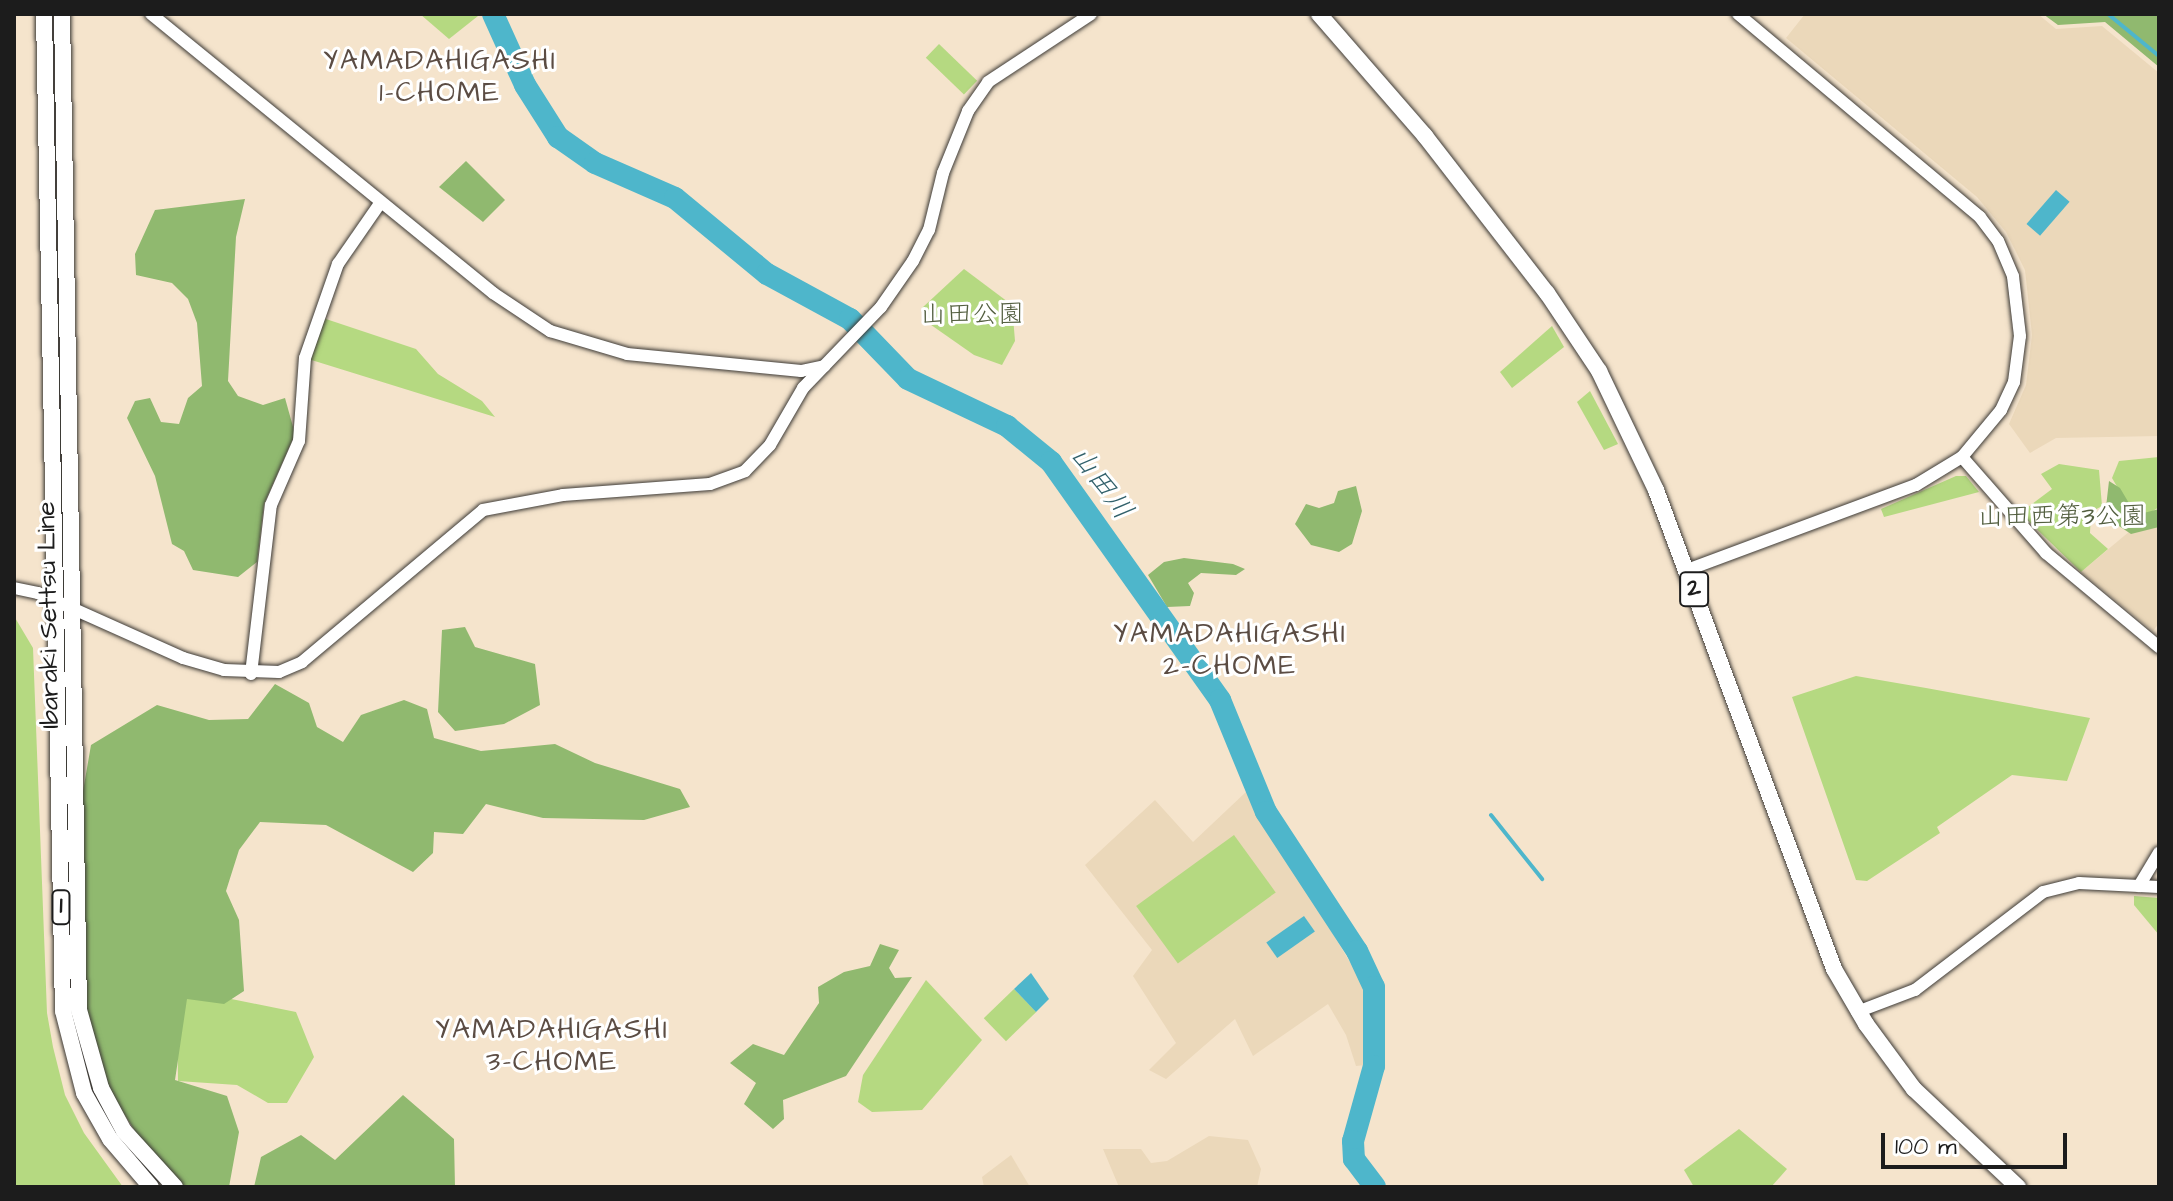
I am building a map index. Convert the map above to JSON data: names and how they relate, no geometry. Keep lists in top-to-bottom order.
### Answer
{
  "streets": {
    "main road": ["2", "Ibaraki Settsu Line", "1"]
  },
  "districts": ["YAMADAHIGASHI 1-CHOME", "YAMADAHIGASHI 2-CHOME", "YAMADAHIGASHI 3-CHOME"],
  "water": ["山田川"],
  "parks": ["山田公園", "山田西第3公園"],
  "scale_bar": "100 m"
}
